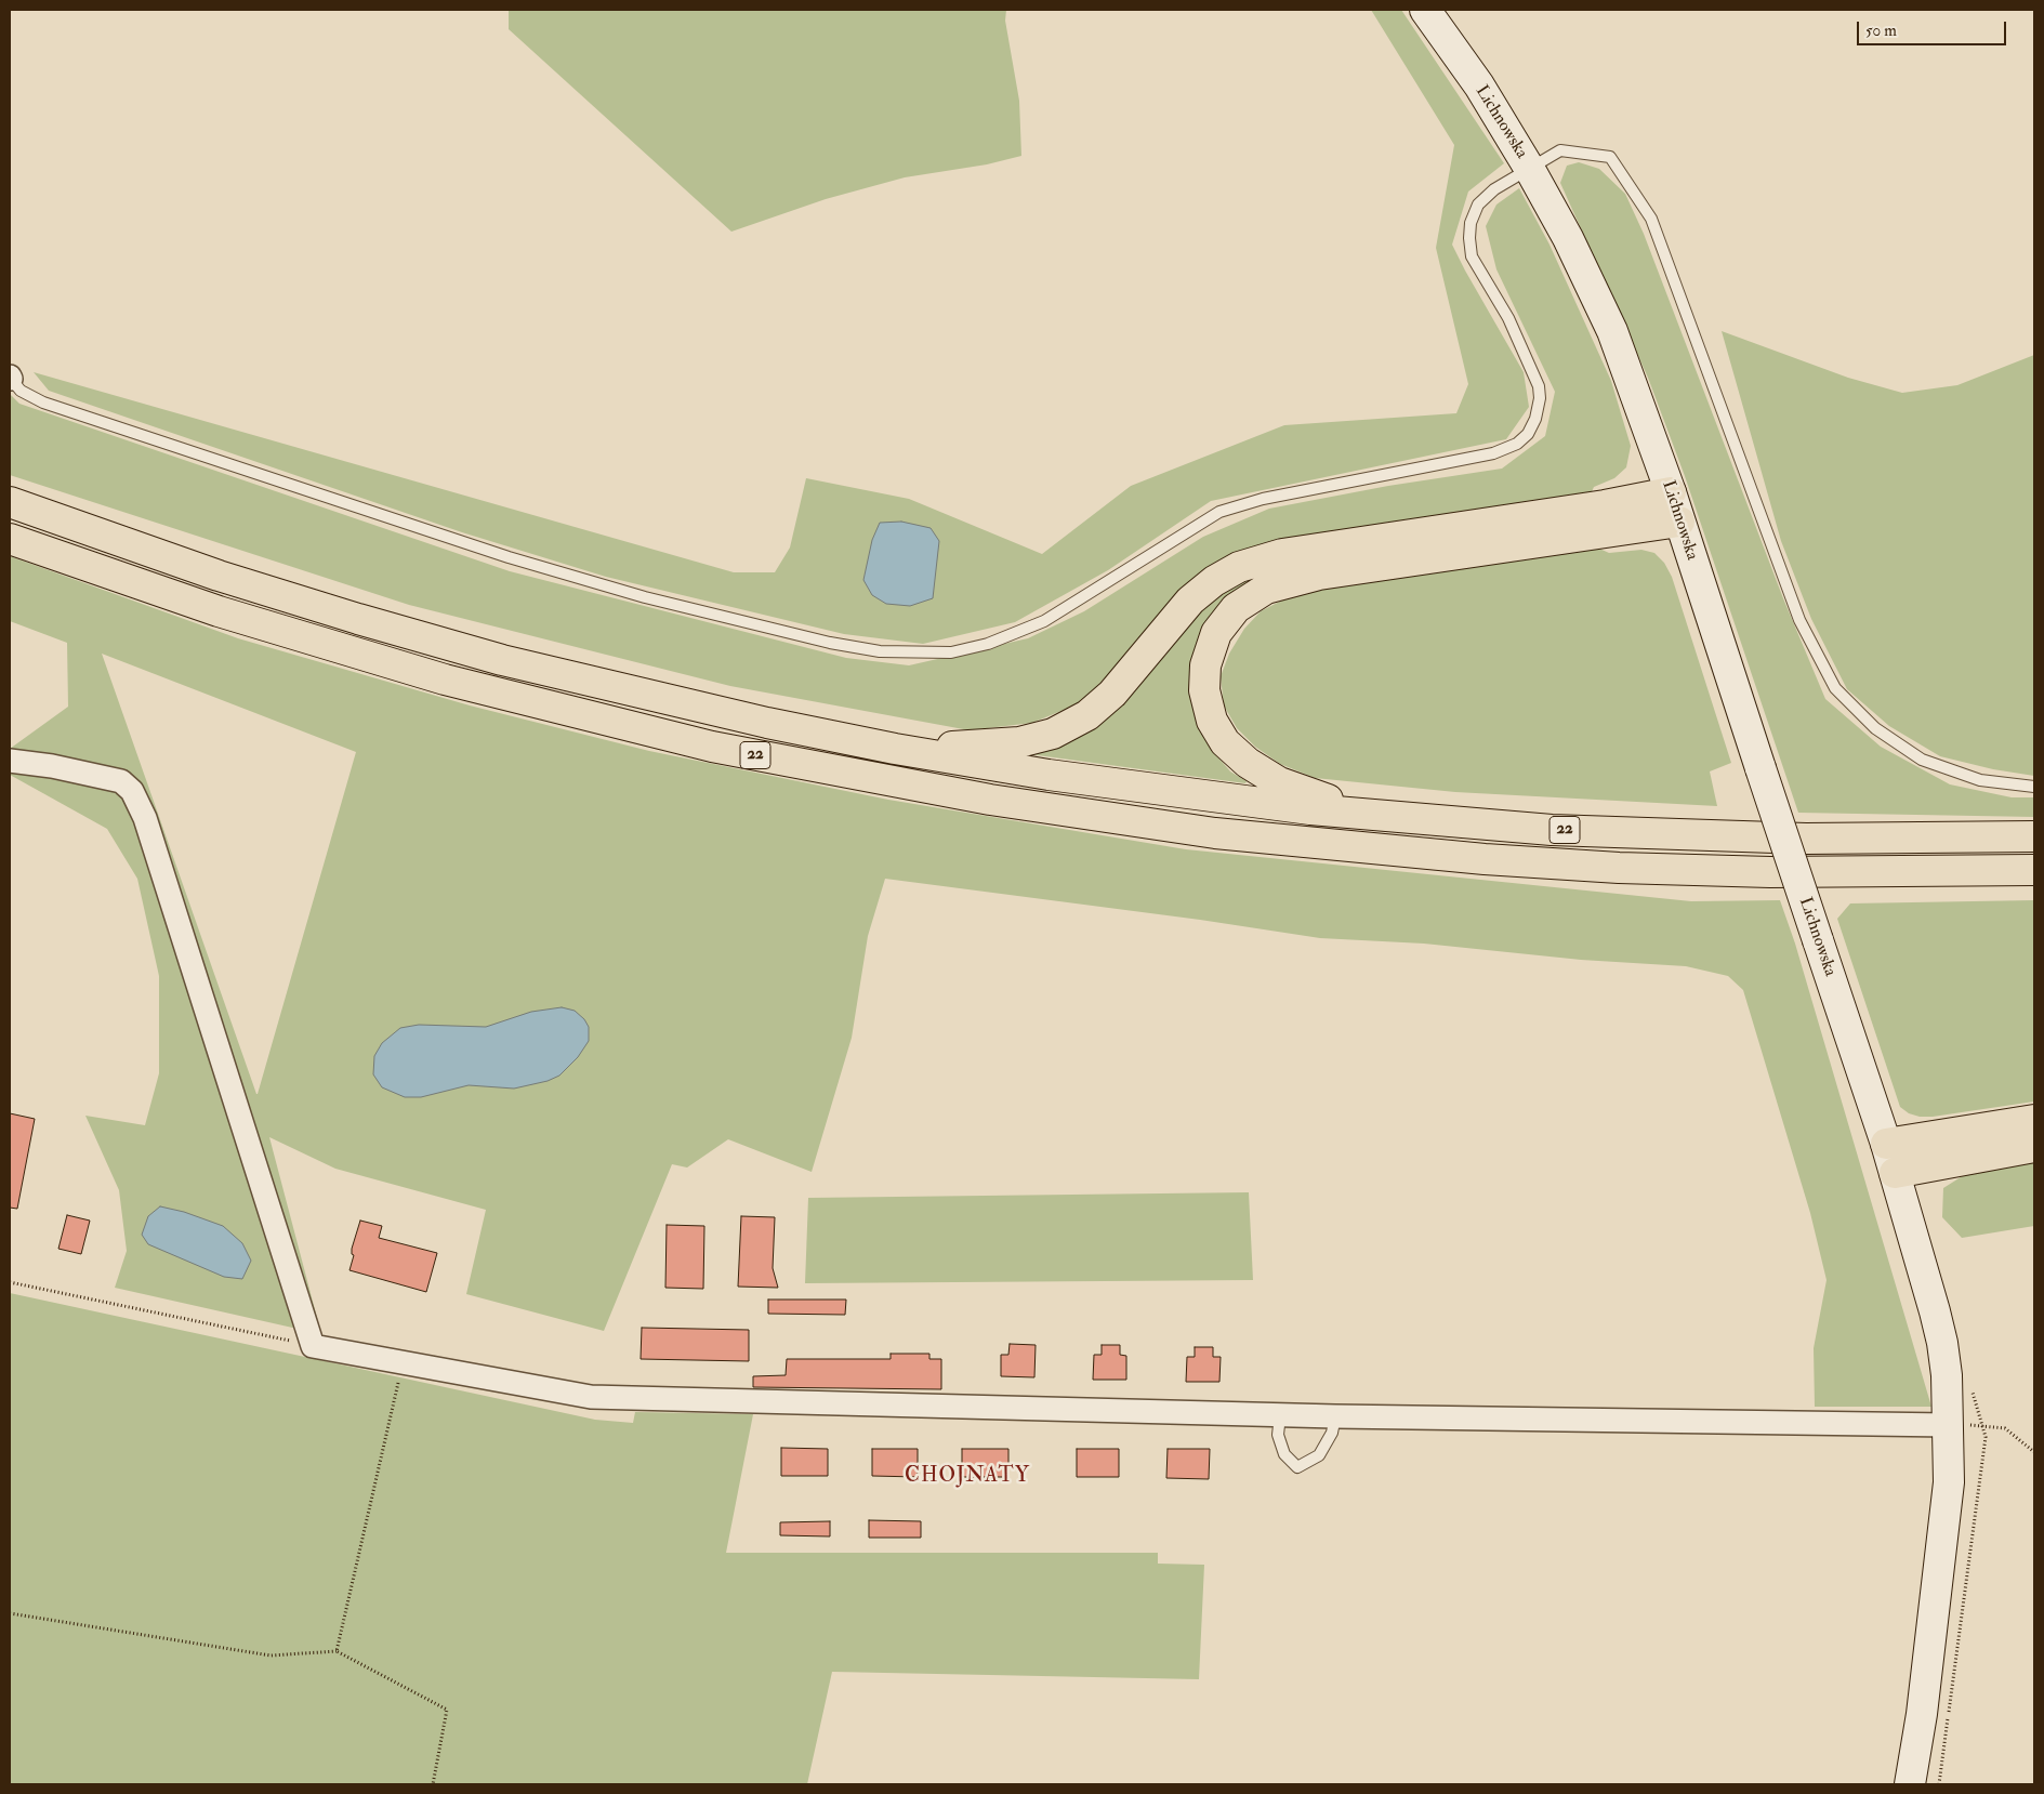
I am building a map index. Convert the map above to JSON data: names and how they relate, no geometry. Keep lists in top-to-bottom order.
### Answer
{
  "streets": {
    "main road": ["22"],
    "street": ["Lichnowska"]
  },
  "crossings": [
    ["Lichnowska", "22"]
  ],
  "districts": ["CHOJNATY"],
  "scale_bar": "50 m"
}
